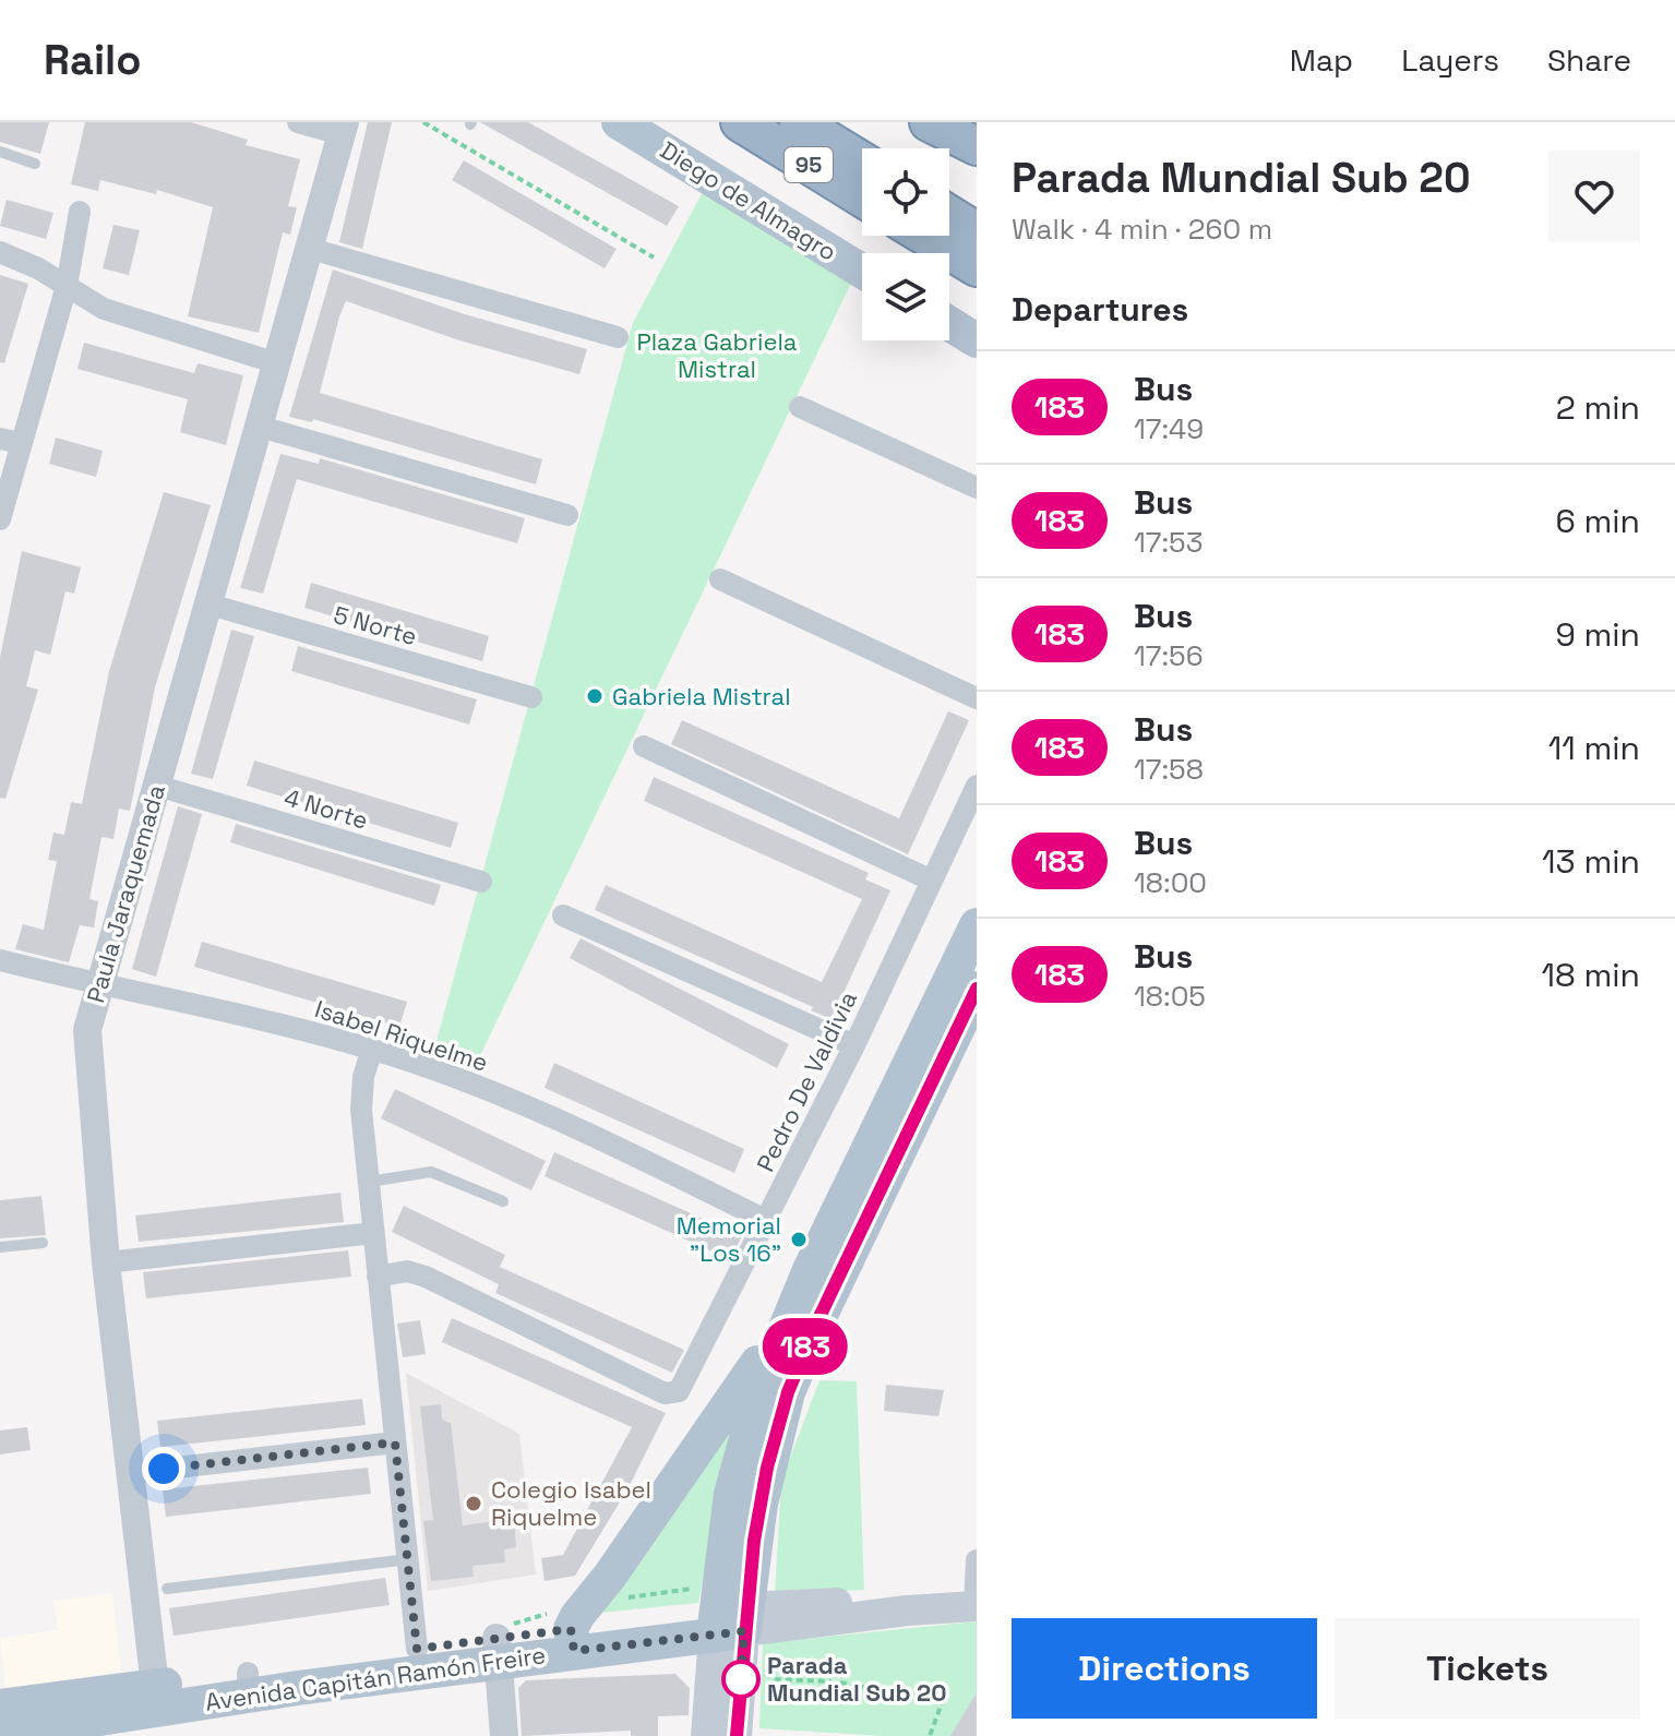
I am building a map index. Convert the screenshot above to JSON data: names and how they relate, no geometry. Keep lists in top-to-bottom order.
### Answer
{
  "streets": {
    "highway": ["95"],
    "main road": ["Diego de Almagro", "Avenida Capitán Ramón Freire"],
    "street": [
      "5 Norte",
      "4 Norte",
      "Paula Jaraquemada",
      "Isabel Riquelme",
      "Pedro De Valdivia"
    ]
  },
  "crossings": [
    ["5 Norte", "Paula Jaraquemada"],
    ["4 Norte", "Paula Jaraquemada"],
    ["Paula Jaraquemada", "Isabel Riquelme"],
    ["Paula Jaraquemada", "Avenida Capitán Ramón Freire"],
    ["Isabel Riquelme", "Pedro De Valdivia"]
  ],
  "parks": ["Plaza Gabriela Mistral"],
  "places": [
    "Gabriela Mistral",
    "Memorial \"Los 16\"",
    "Colegio Isabel Riquelme",
    "Parada Mundial Sub 20"
  ],
  "lines": ["bus line 183"],
  "page": {
    "header": "Railo",
    "nav": ["Map", "Layers", "Share"],
    "on_map": "183",
    "heading": [
      ["Parada Mundial Sub 20", "Walk · 4 min · 260 m"],
      "Departures"
    ],
    "list": [
      {
        "mark": "183",
        "name": "Bus",
        "note": "17:49",
        "value": "2 min"
      },
      {
        "mark": "183",
        "name": "Bus",
        "note": "17:53",
        "value": "6 min"
      },
      {
        "mark": "183",
        "name": "Bus",
        "note": "17:56",
        "value": "9 min"
      },
      {
        "mark": "183",
        "name": "Bus",
        "note": "17:58",
        "value": "11 min"
      },
      {
        "mark": "183",
        "name": "Bus",
        "note": "18:00",
        "value": "13 min"
      },
      {
        "mark": "183",
        "name": "Bus",
        "note": "18:05",
        "value": "18 min"
      }
    ],
    "buttons": ["Directions", "Tickets"]
  }
}
